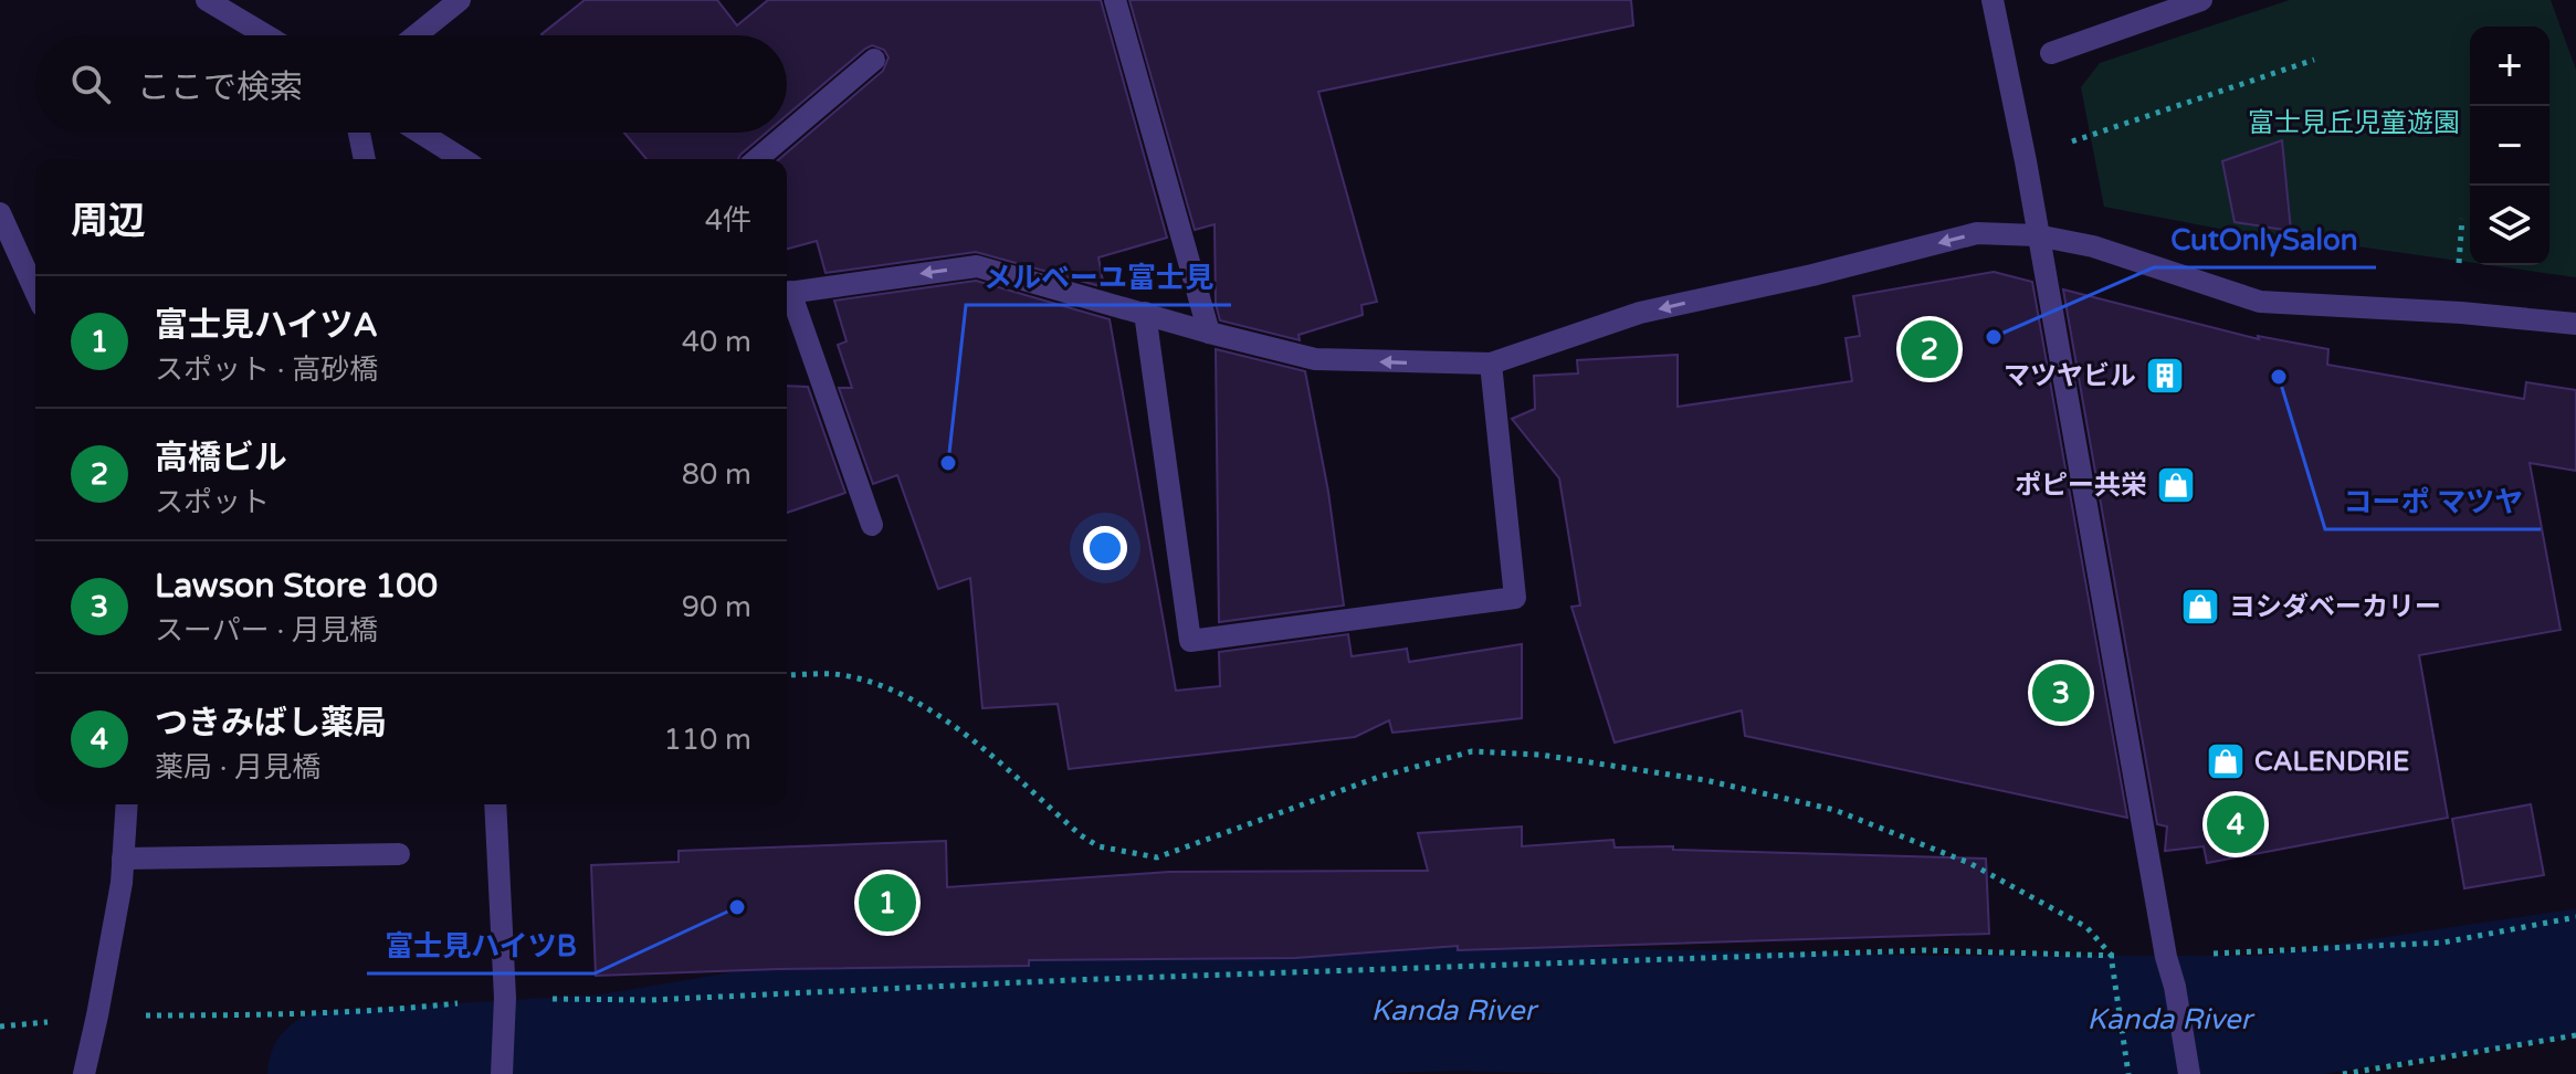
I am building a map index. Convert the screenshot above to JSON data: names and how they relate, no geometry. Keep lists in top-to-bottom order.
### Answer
{
  "water": ["Kanda River"],
  "parks": ["富士見丘児童遊園"],
  "places": {
    "other": [
      "CutOnlySalon",
      "コーポ マツヤ",
      "メルベーユ富士見",
      "富士見ハイツB"
    ],
    "building": ["マツヤビル"],
    "shop": ["ポピー共栄", "ヨシダベーカリー", "CALENDRIE"]
  },
  "page": {
    "map_buttons": ["+", "−"],
    "search": "ここで検索",
    "heading": ["周辺", "4件"],
    "list": [
      {
        "mark": "1",
        "name": "富士見ハイツA",
        "note": "スポット · 高砂橋",
        "value": "40 m"
      },
      {
        "mark": "2",
        "name": "高橋ビル",
        "note": "スポット",
        "value": "80 m"
      },
      {
        "mark": "3",
        "name": "Lawson Store 100",
        "note": "スーパー · 月見橋",
        "value": "90 m"
      },
      {
        "mark": "4",
        "name": "つきみばし薬局",
        "note": "薬局 · 月見橋",
        "value": "110 m"
      }
    ],
    "pins": [
      "2",
      "3",
      "4",
      "1"
    ]
  }
}
